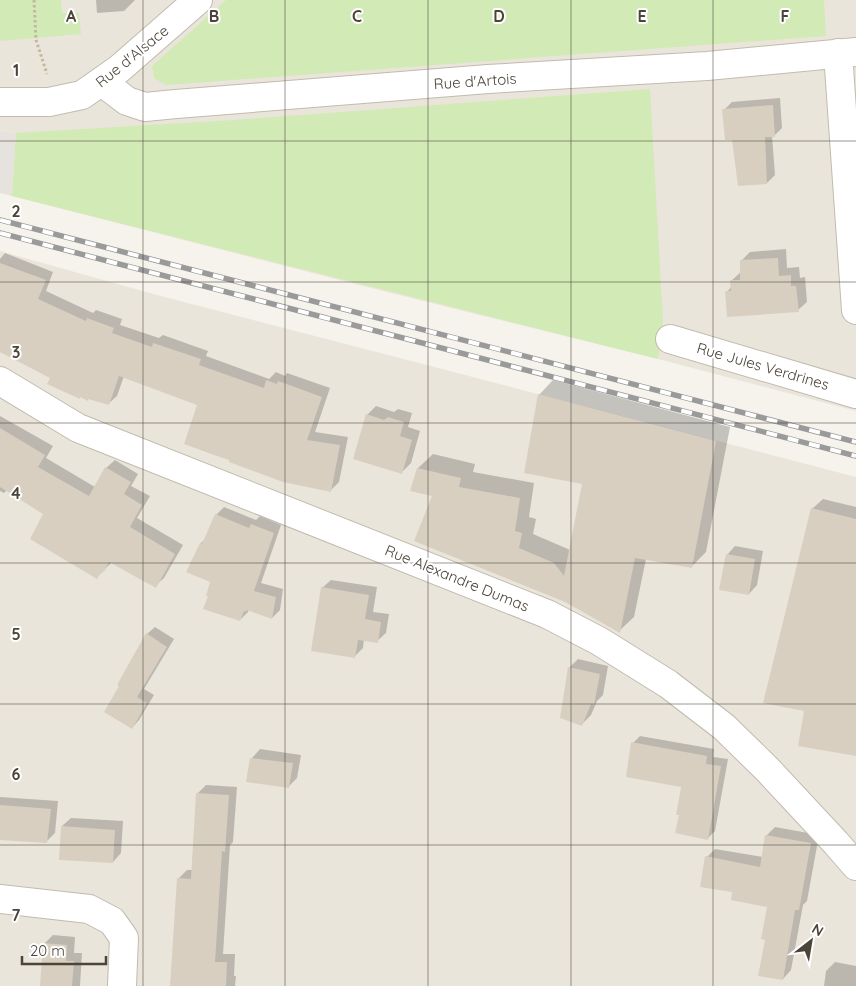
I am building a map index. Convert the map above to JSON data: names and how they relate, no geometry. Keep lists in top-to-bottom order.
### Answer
{
  "streets": {
    "street": [
      "Rue d'Alsace",
      "Rue d'Artois",
      "Rue Jules Verdrines",
      "Rue Alexandre Dumas"
    ]
  },
  "crossings": [
    ["Rue d'Alsace", "Rue d'Artois"]
  ],
  "scale_bar": "20 m",
  "north": "top right",
  "grid": {
    "columns": [
      "A",
      "B",
      "C",
      "D",
      "E",
      "F"
    ],
    "rows": [
      "1",
      "2",
      "3",
      "4",
      "5",
      "6",
      "7"
    ]
  }
}
